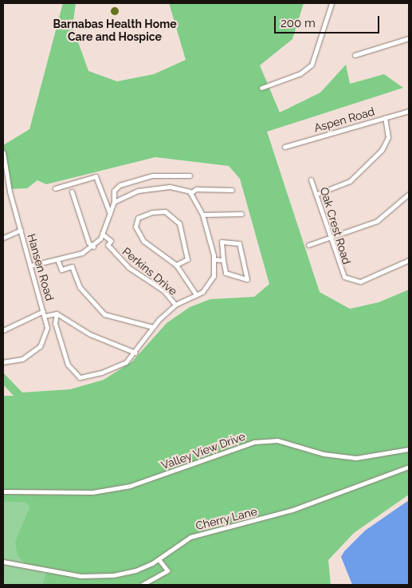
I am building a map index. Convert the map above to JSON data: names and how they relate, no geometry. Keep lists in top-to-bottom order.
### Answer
{
  "streets": {
    "street": [
      "Aspen Road",
      "Oak Crest Road",
      "Hansen Road",
      "Perkins Drive",
      "Valley View Drive",
      "Cherry Lane"
    ]
  },
  "places": ["Barnabas Health Home Care and Hospice"],
  "scale_bar": "200 m"
}
